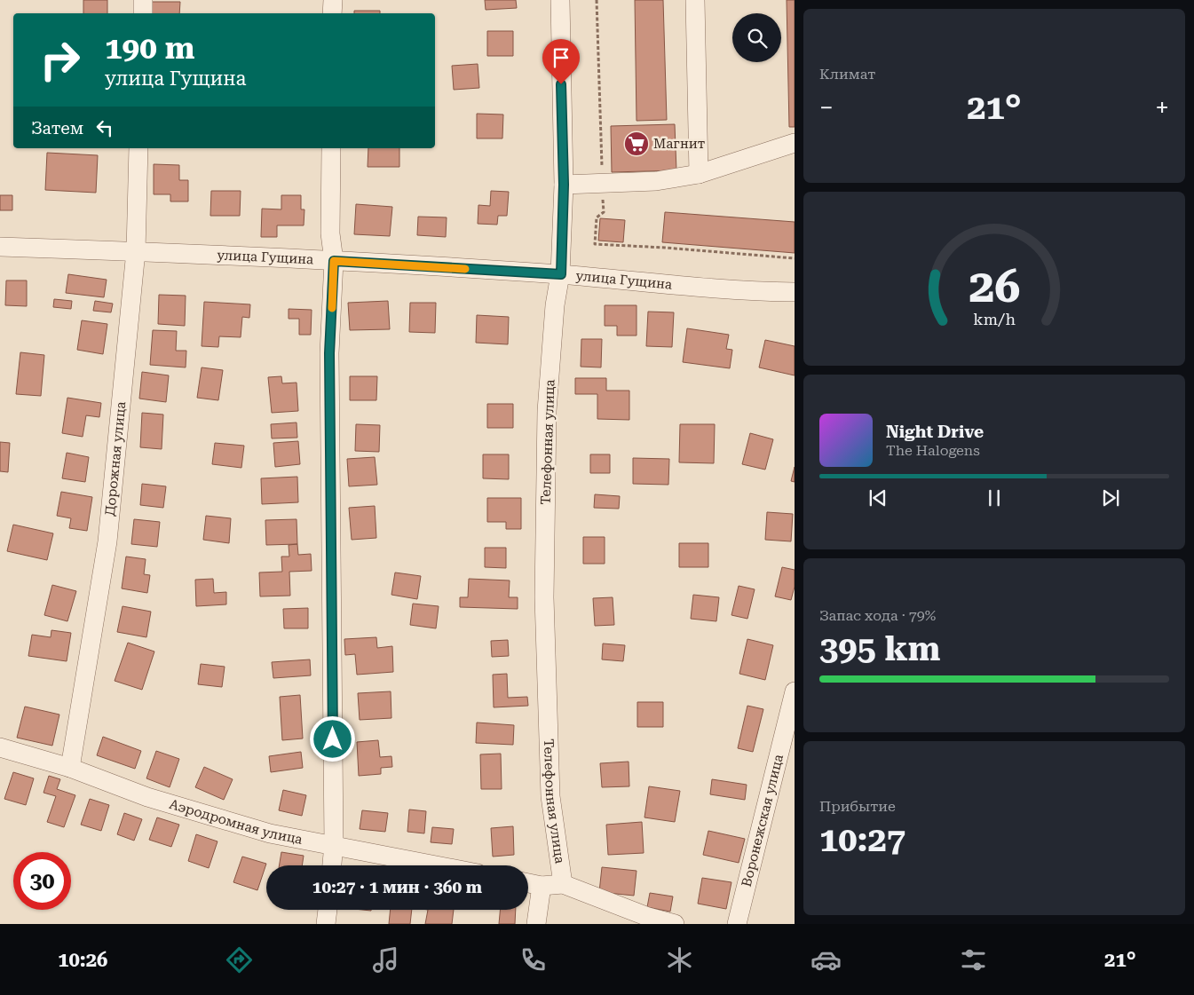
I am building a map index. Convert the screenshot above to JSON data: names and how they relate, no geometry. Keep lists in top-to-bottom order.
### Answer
{
  "streets": {
    "street": [
      "улица Гущина",
      "Телефонная улица",
      "Дорожная улица",
      "Воронежская улица",
      "Аэродромная улица"
    ]
  },
  "crossings": [
    ["улица Гущина", "Телефонная улица"],
    ["улица Гущина", "Дорожная улица"],
    ["Дорожная улица", "Аэродромная улица"]
  ],
  "places": {
    "supermarket": ["Магнит"]
  },
  "page": {
    "tile": [
      "Климат",
      ["Запас хода · 79%", "395 km"],
      ["Прибытие", "10:27"]
    ],
    "turn": ["190 m", "улица Гущина"],
    "heat": ["−", "21°", "+"],
    "then": "Затем",
    "song": ["Night Drive", "The Halogens"],
    "limit": "30",
    "trip": "10:27 · 1 мин · 360 m",
    "tabs": ["10:26", "21°"],
    "gauge": ["26", "km/h"]
  }
}
